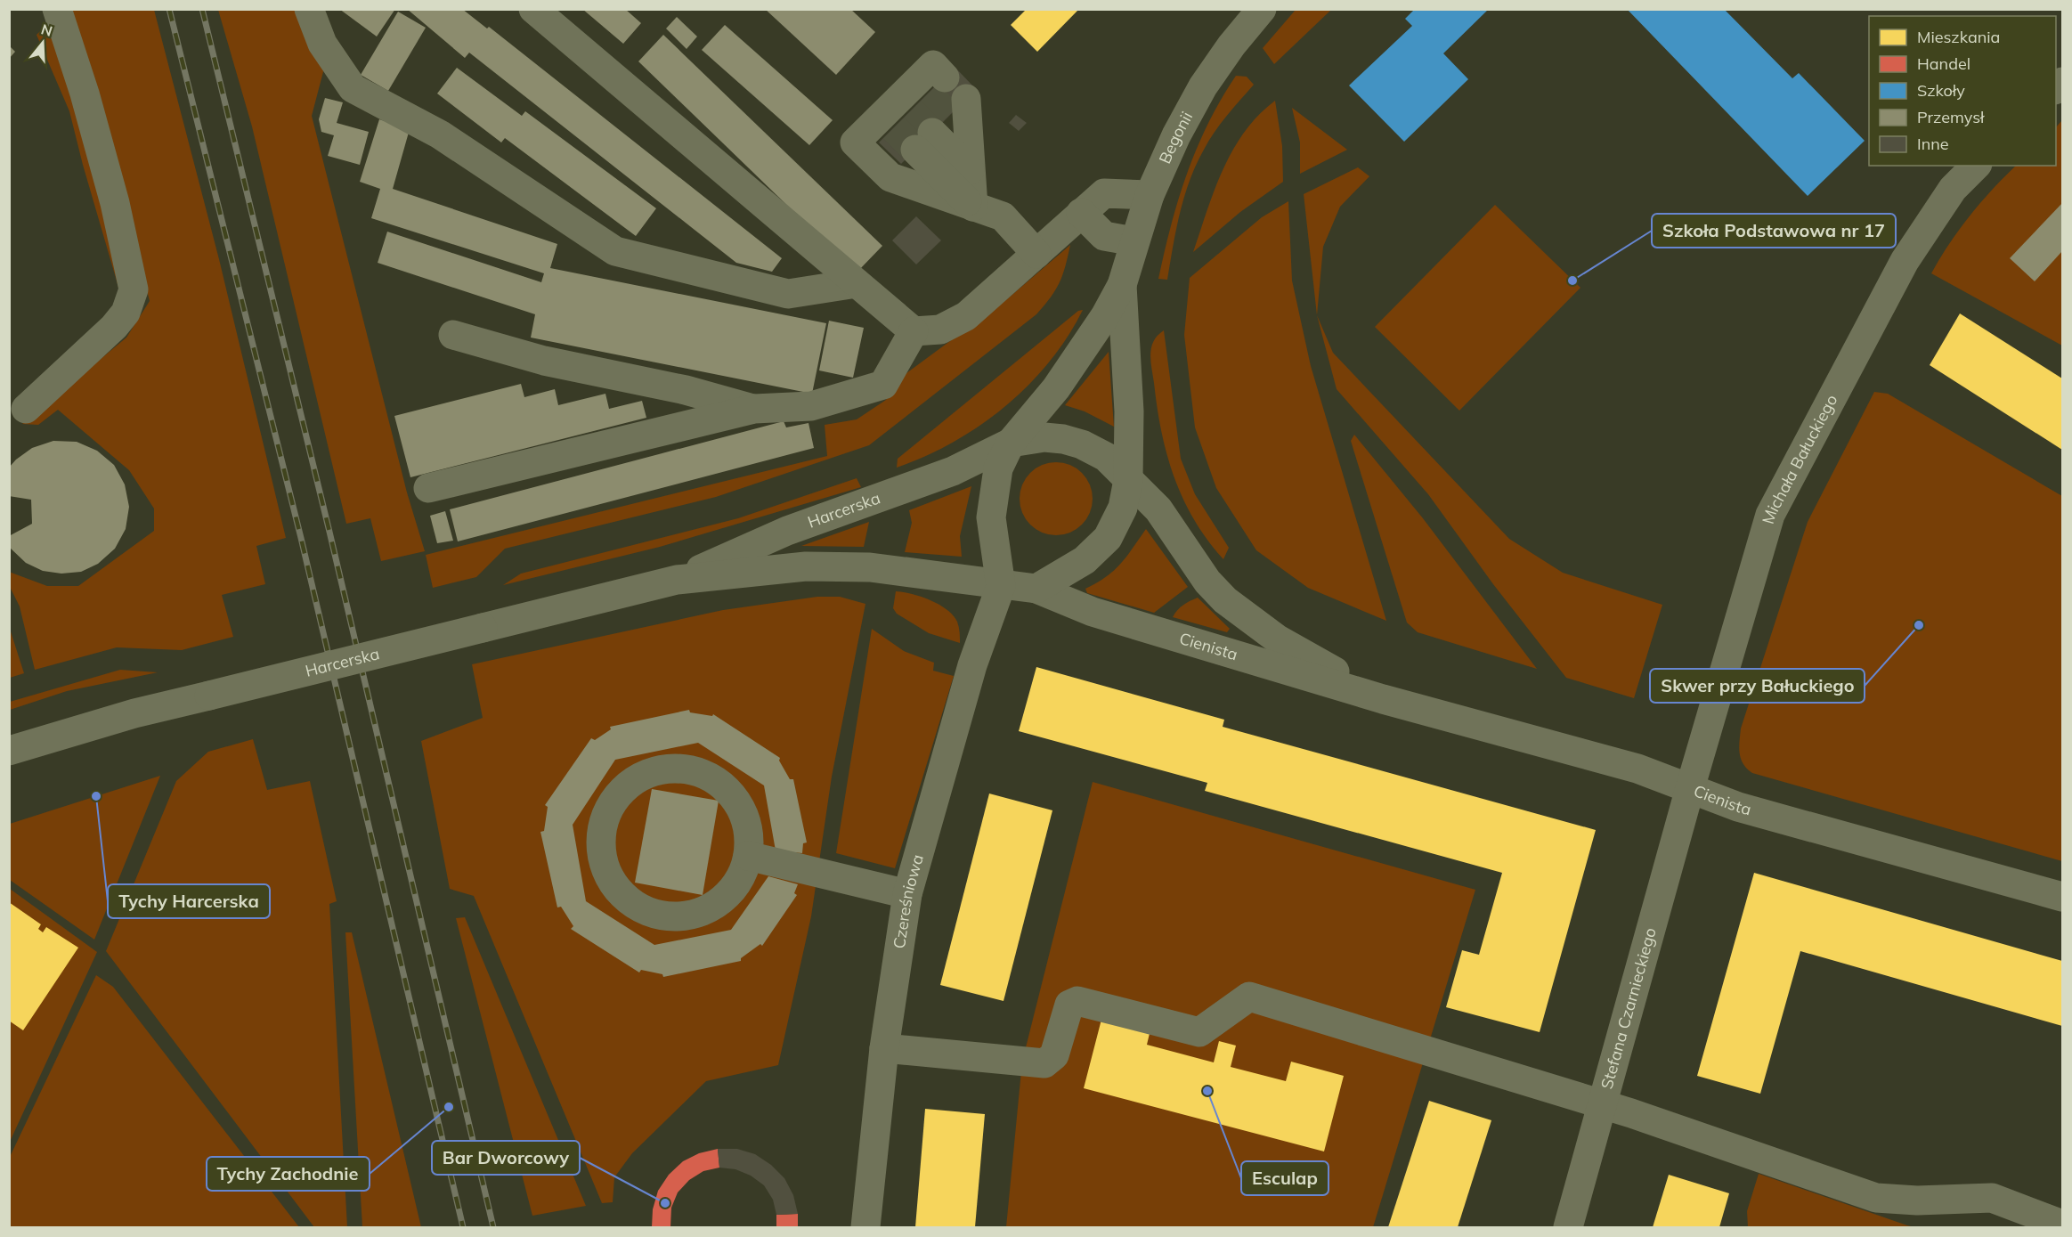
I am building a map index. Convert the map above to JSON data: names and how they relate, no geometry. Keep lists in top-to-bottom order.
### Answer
{
  "streets": {
    "street": [
      "Begonii",
      "Michała Bałuckiego",
      "Harcerska",
      "Cienista",
      "Czereśniowa",
      "Stefana Czarnieckiego"
    ]
  },
  "crossings": [
    ["Begonii", "Harcerska"],
    ["Begonii", "Cienista"],
    ["Begonii", "Czereśniowa"],
    ["Michała Bałuckiego", "Cienista"],
    ["Michała Bałuckiego", "Stefana Czarnieckiego"],
    ["Harcerska", "Cienista"],
    ["Harcerska", "Czereśniowa"],
    ["Cienista", "Czereśniowa"],
    ["Cienista", "Stefana Czarnieckiego"]
  ],
  "places": [
    "Szkoła Podstawowa nr 17",
    "Skwer przy Bałuckiego",
    "Tychy Harcerska",
    "Esculap",
    "Tychy Zachodnie",
    "Bar Dworcowy"
  ],
  "legend": [
    "Mieszkania",
    "Handel",
    "Szkoły",
    "Przemysł",
    "Inne"
  ],
  "north": "top"
}
